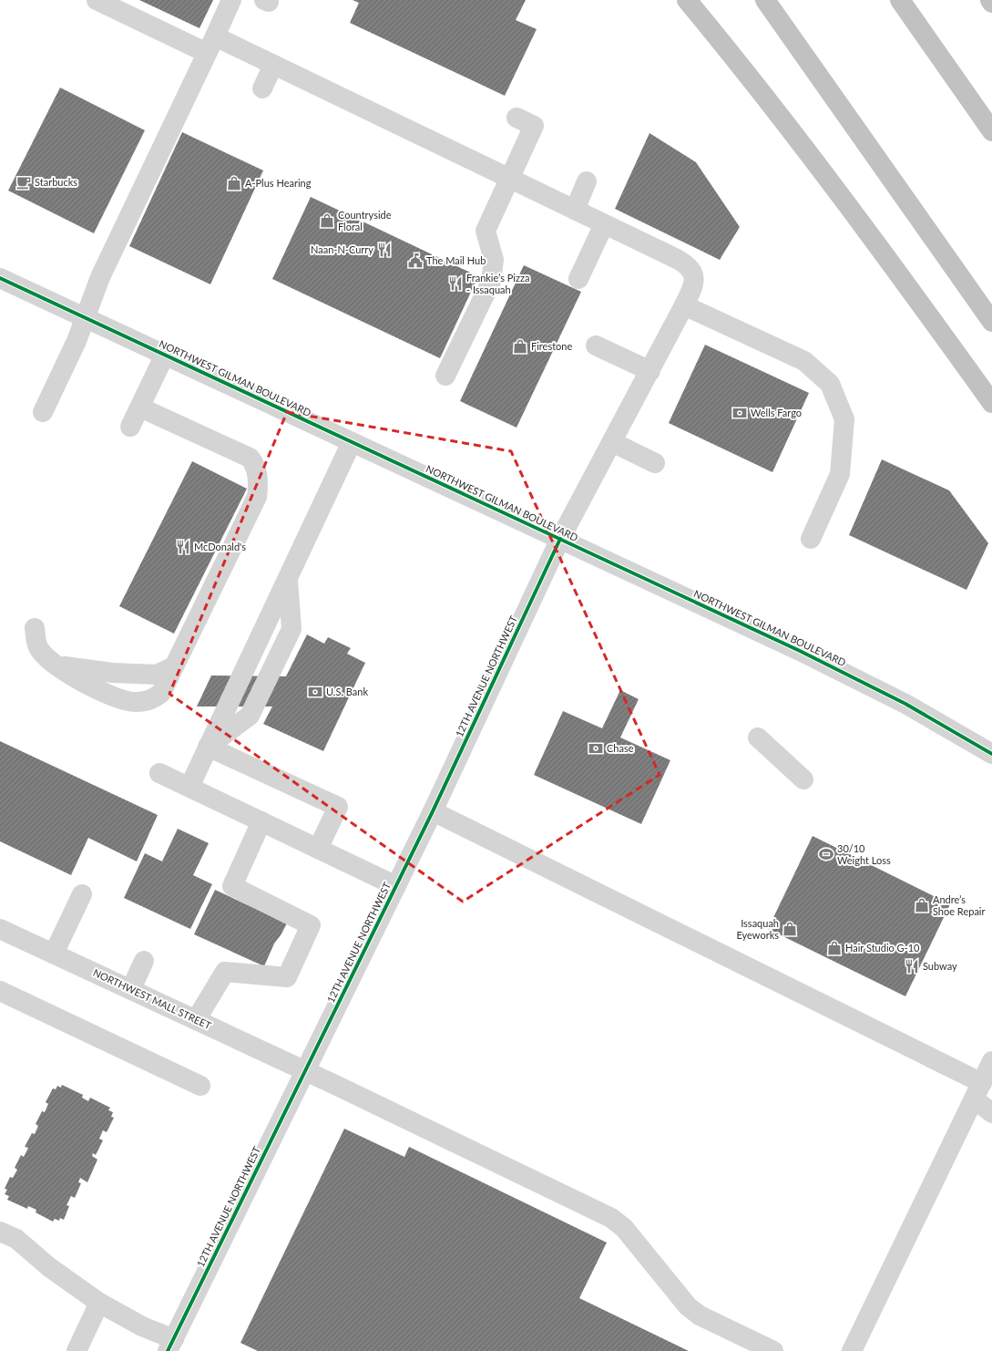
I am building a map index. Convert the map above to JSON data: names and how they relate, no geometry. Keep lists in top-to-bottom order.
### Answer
{
  "streets": {
    "street": ["NORTHWEST GILMAN BOULEVARD", "12TH AVENUE NORTHWEST", "NORTHWEST MALL STREET"]
  },
  "crossings": [
    ["NORTHWEST GILMAN BOULEVARD", "12TH AVENUE NORTHWEST"],
    ["12TH AVENUE NORTHWEST", "NORTHWEST MALL STREET"]
  ],
  "places": {
    "cafe": ["Starbucks"],
    "shop": [
      "A-Plus Hearing",
      "Countryside Floral",
      "Firestone",
      "Andre’s Shoe Repair",
      "Issaquah Eyeworks",
      "Hair Studio G-10"
    ],
    "restaurant": [
      "Naan-N-Curry",
      "Frankie’s Pizza - Issaquah",
      "McDonald's",
      "Subway"
    ],
    "public building": ["The Mail Hub"],
    "bank": ["Wells Fargo", "U.S. Bank", "Chase"],
    "sports": ["30/10 Weight Loss"]
  }
}
